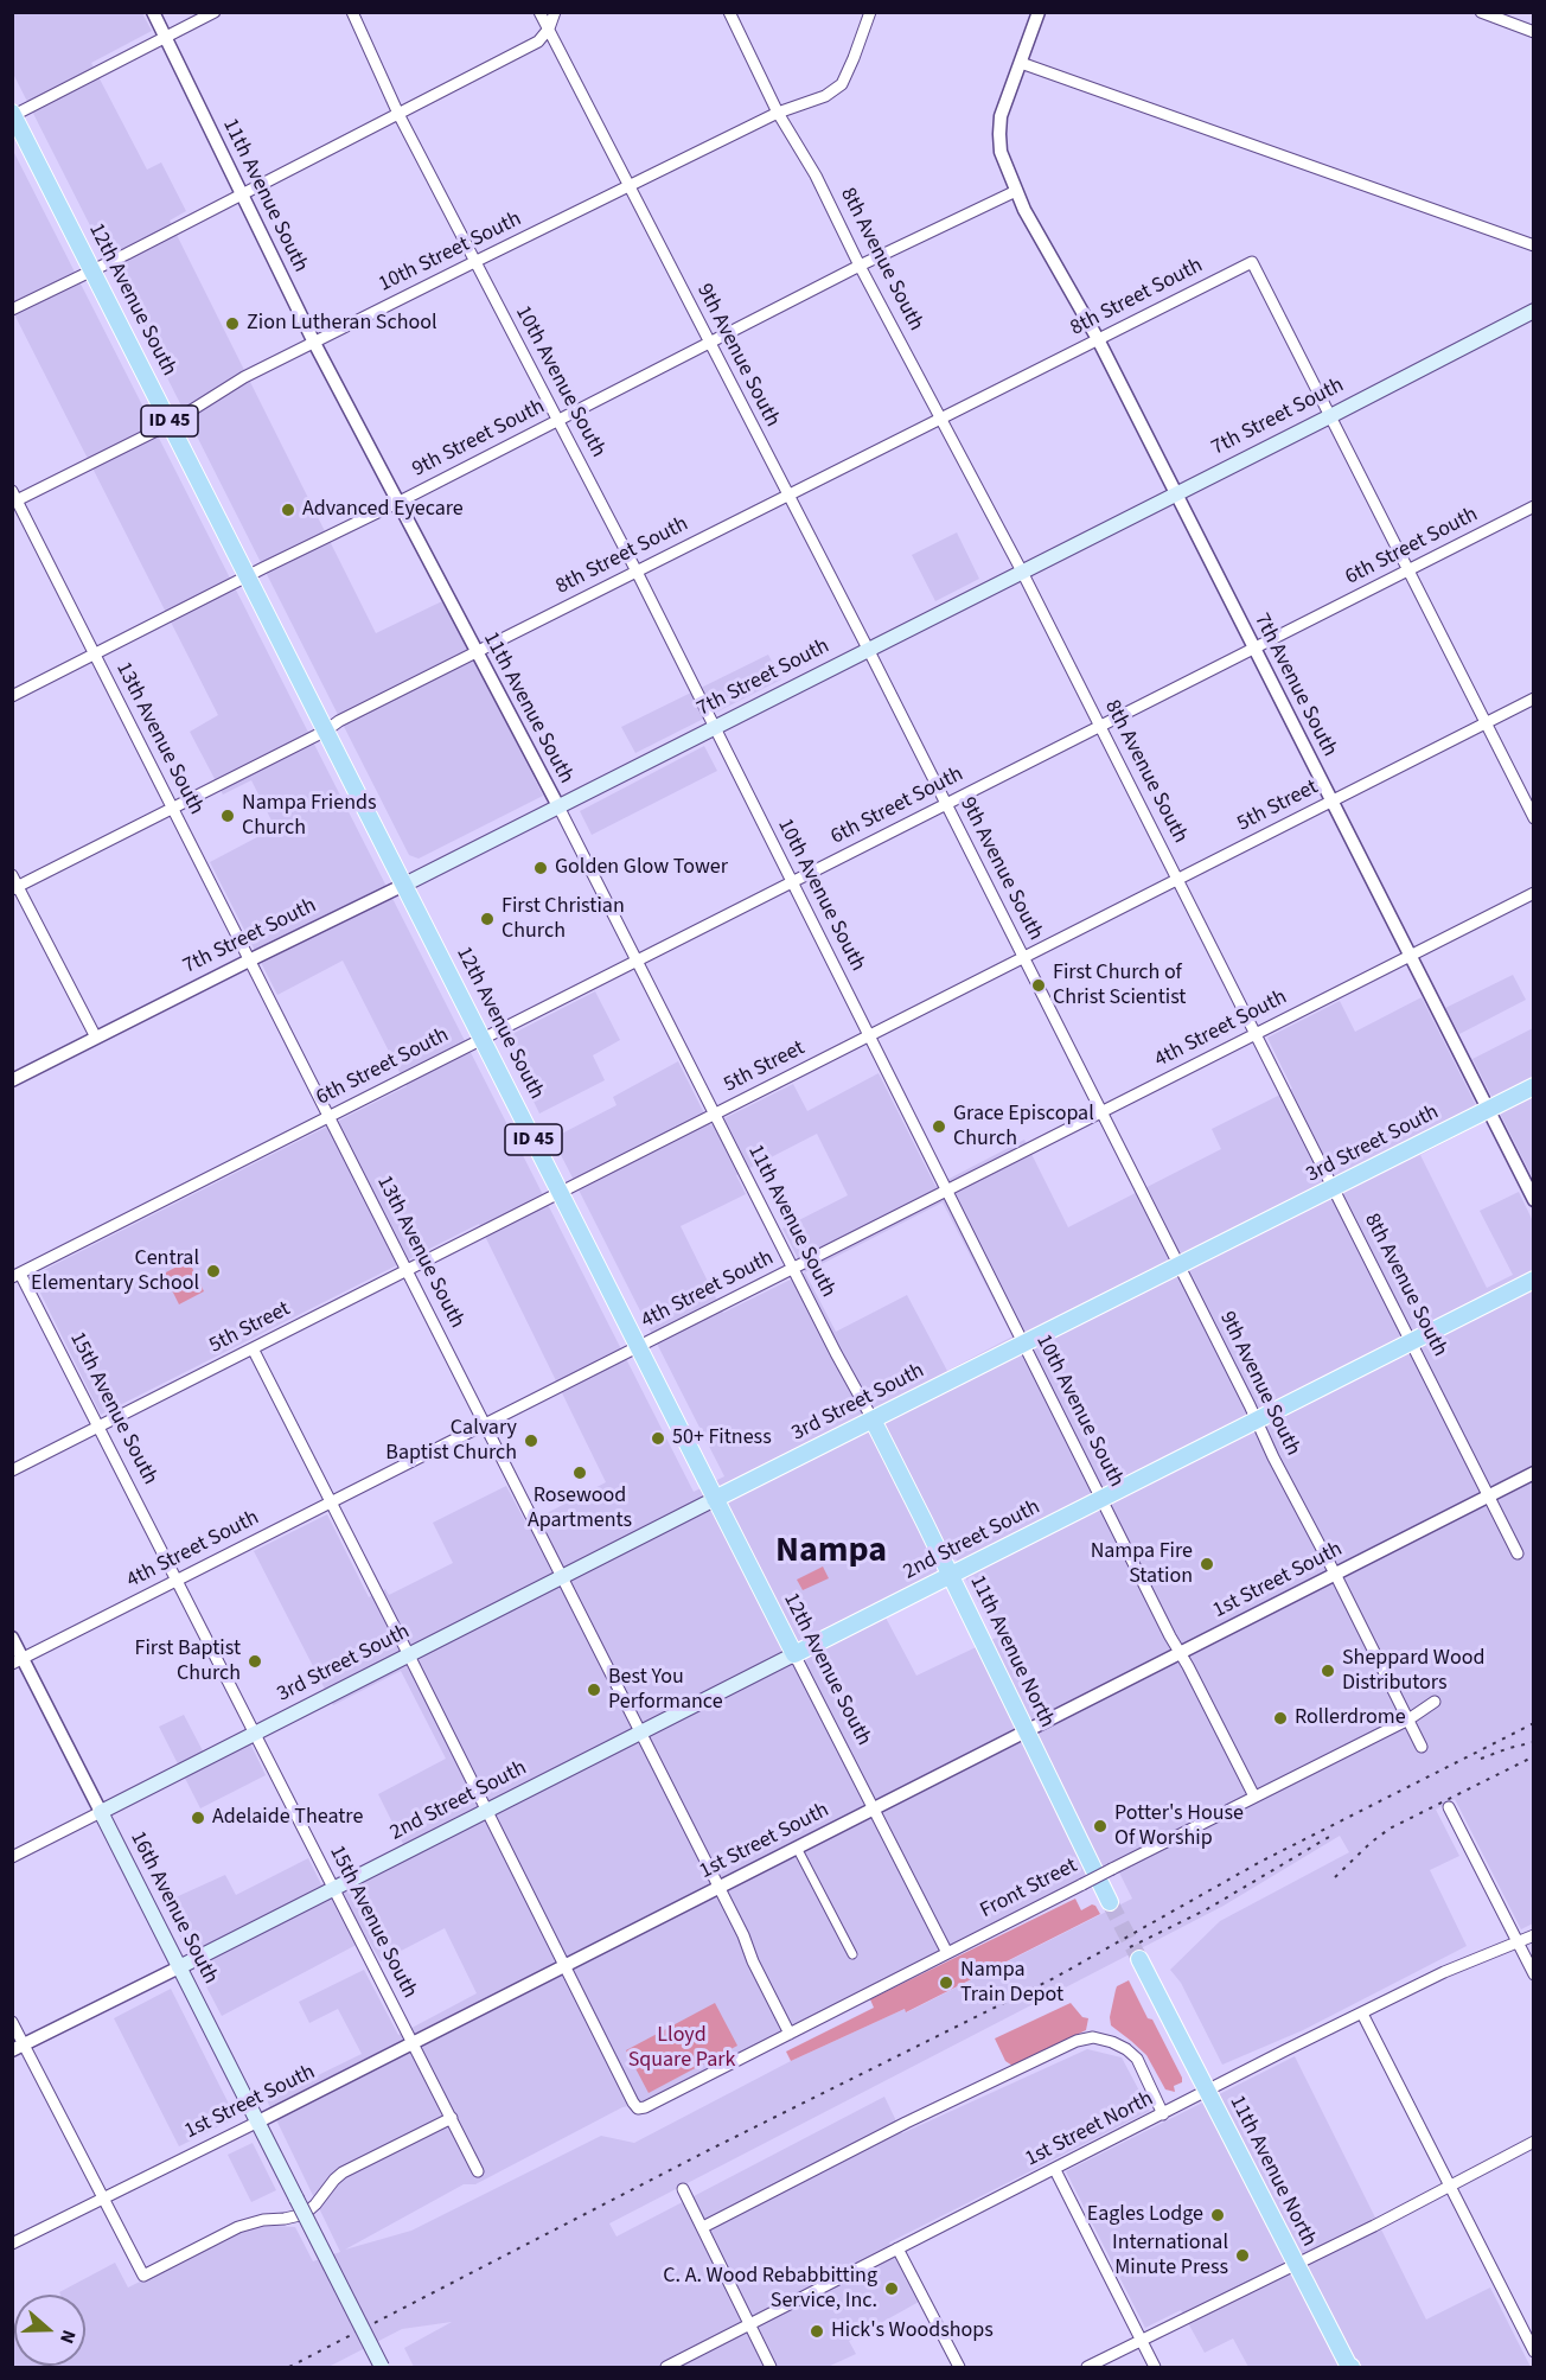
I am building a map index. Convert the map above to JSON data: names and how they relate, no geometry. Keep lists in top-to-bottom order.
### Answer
{
  "streets": {
    "main road": [
      "12th Avenue South",
      "7th Street South",
      "ID 45",
      "3rd Street South",
      "2nd Street South",
      "11th Avenue North",
      "16th Avenue South"
    ],
    "street": [
      "11th Avenue South",
      "10th Street South",
      "8th Avenue South",
      "8th Street South",
      "9th Avenue South",
      "10th Avenue South",
      "9th Street South",
      "6th Street South",
      "7th Avenue South",
      "13th Avenue South",
      "5th Street",
      "4th Street South",
      "15th Avenue South",
      "1st Street South",
      "Front Street",
      "1st Street North"
    ]
  },
  "crossings": [
    ["11th Avenue South", "10th Street South"],
    ["11th Avenue South", "8th Street South"],
    ["11th Avenue South", "7th Street South"],
    ["11th Avenue South", "9th Street South"],
    ["11th Avenue South", "6th Street South"],
    ["11th Avenue South", "5th Street"],
    ["11th Avenue South", "4th Street South"],
    ["11th Avenue South", "3rd Street South"],
    ["11th Avenue South", "11th Avenue North"],
    ["10th Street South", "8th Avenue South"],
    ["10th Street South", "12th Avenue South"],
    ["10th Street South", "9th Avenue South"],
    ["10th Street South", "10th Avenue South"],
    ["10th Street South", "13th Avenue South"],
    ["8th Avenue South", "8th Street South"],
    ["8th Avenue South", "7th Street South"],
    ["8th Avenue South", "9th Street South"],
    ["8th Avenue South", "6th Street South"],
    ["8th Avenue South", "5th Street"],
    ["8th Avenue South", "4th Street South"],
    ["8th Avenue South", "3rd Street South"],
    ["8th Avenue South", "2nd Street South"],
    ["8th Avenue South", "1st Street South"],
    ["8th Street South", "12th Avenue South"],
    ["8th Street South", "9th Avenue South"],
    ["8th Street South", "10th Avenue South"],
    ["8th Street South", "7th Street South"],
    ["8th Street South", "7th Avenue South"],
    ["8th Street South", "13th Avenue South"],
    ["12th Avenue South", "7th Street South"],
    ["12th Avenue South", "9th Street South"],
    ["12th Avenue South", "6th Street South"],
    ["12th Avenue South", "5th Street"],
    ["12th Avenue South", "4th Street South"],
    ["12th Avenue South", "3rd Street South"],
    ["12th Avenue South", "2nd Street South"],
    ["12th Avenue South", "1st Street South"],
    ["12th Avenue South", "Front Street"],
    ["9th Avenue South", "7th Street South"],
    ["9th Avenue South", "9th Street South"],
    ["9th Avenue South", "6th Street South"],
    ["9th Avenue South", "5th Street"],
    ["9th Avenue South", "4th Street South"],
    ["9th Avenue South", "3rd Street South"],
    ["9th Avenue South", "2nd Street South"],
    ["9th Avenue South", "1st Street South"],
    ["9th Avenue South", "Front Street"],
    ["10th Avenue South", "7th Street South"],
    ["10th Avenue South", "9th Street South"],
    ["10th Avenue South", "6th Street South"],
    ["10th Avenue South", "5th Street"],
    ["10th Avenue South", "4th Street South"],
    ["10th Avenue South", "3rd Street South"],
    ["10th Avenue South", "2nd Street South"],
    ["10th Avenue South", "1st Street South"],
    ["10th Avenue South", "Front Street"],
    ["7th Street South", "7th Avenue South"],
    ["7th Street South", "13th Avenue South"],
    ["9th Street South", "7th Avenue South"],
    ["9th Street South", "13th Avenue South"],
    ["6th Street South", "7th Avenue South"],
    ["6th Street South", "13th Avenue South"],
    ["6th Street South", "15th Avenue South"],
    ["7th Avenue South", "5th Street"],
    ["7th Avenue South", "4th Street South"],
    ["7th Avenue South", "3rd Street South"],
    ["13th Avenue South", "5th Street"],
    ["13th Avenue South", "4th Street South"],
    ["13th Avenue South", "3rd Street South"],
    ["13th Avenue South", "2nd Street South"],
    ["13th Avenue South", "1st Street South"],
    ["13th Avenue South", "Front Street"],
    ["5th Street", "15th Avenue South"],
    ["4th Street South", "15th Avenue South"],
    ["4th Street South", "16th Avenue South"],
    ["3rd Street South", "15th Avenue South"],
    ["3rd Street South", "11th Avenue North"],
    ["3rd Street South", "16th Avenue South"],
    ["15th Avenue South", "2nd Street South"],
    ["15th Avenue South", "1st Street South"],
    ["2nd Street South", "11th Avenue North"],
    ["2nd Street South", "16th Avenue South"],
    ["1st Street South", "11th Avenue North"],
    ["1st Street South", "Front Street"],
    ["1st Street South", "16th Avenue South"],
    ["11th Avenue North", "1st Street North"]
  ],
  "districts": ["Nampa"],
  "parks": ["Lloyd Square Park"],
  "places": [
    "Zion Lutheran School",
    "Advanced Eyecare",
    "Nampa Friends Church",
    "Golden Glow Tower",
    "First Christian Church",
    "First Church of Christ Scientist",
    "Grace Episcopal Church",
    "Central Elementary School",
    "50+ Fitness",
    "Calvary Baptist Church",
    "Rosewood Apartments",
    "Nampa Fire Station",
    "First Baptist Church",
    "Sheppard Wood Distributors",
    "Best You Performance",
    "Rollerdrome",
    "Adelaide Theatre",
    "Potter's House Of Worship",
    "Nampa Train Depot",
    "Eagles Lodge",
    "International Minute Press",
    "C. A. Wood Rebabbitting Service, Inc.",
    "Hick's Woodshops"
  ],
  "north": "right"
}
